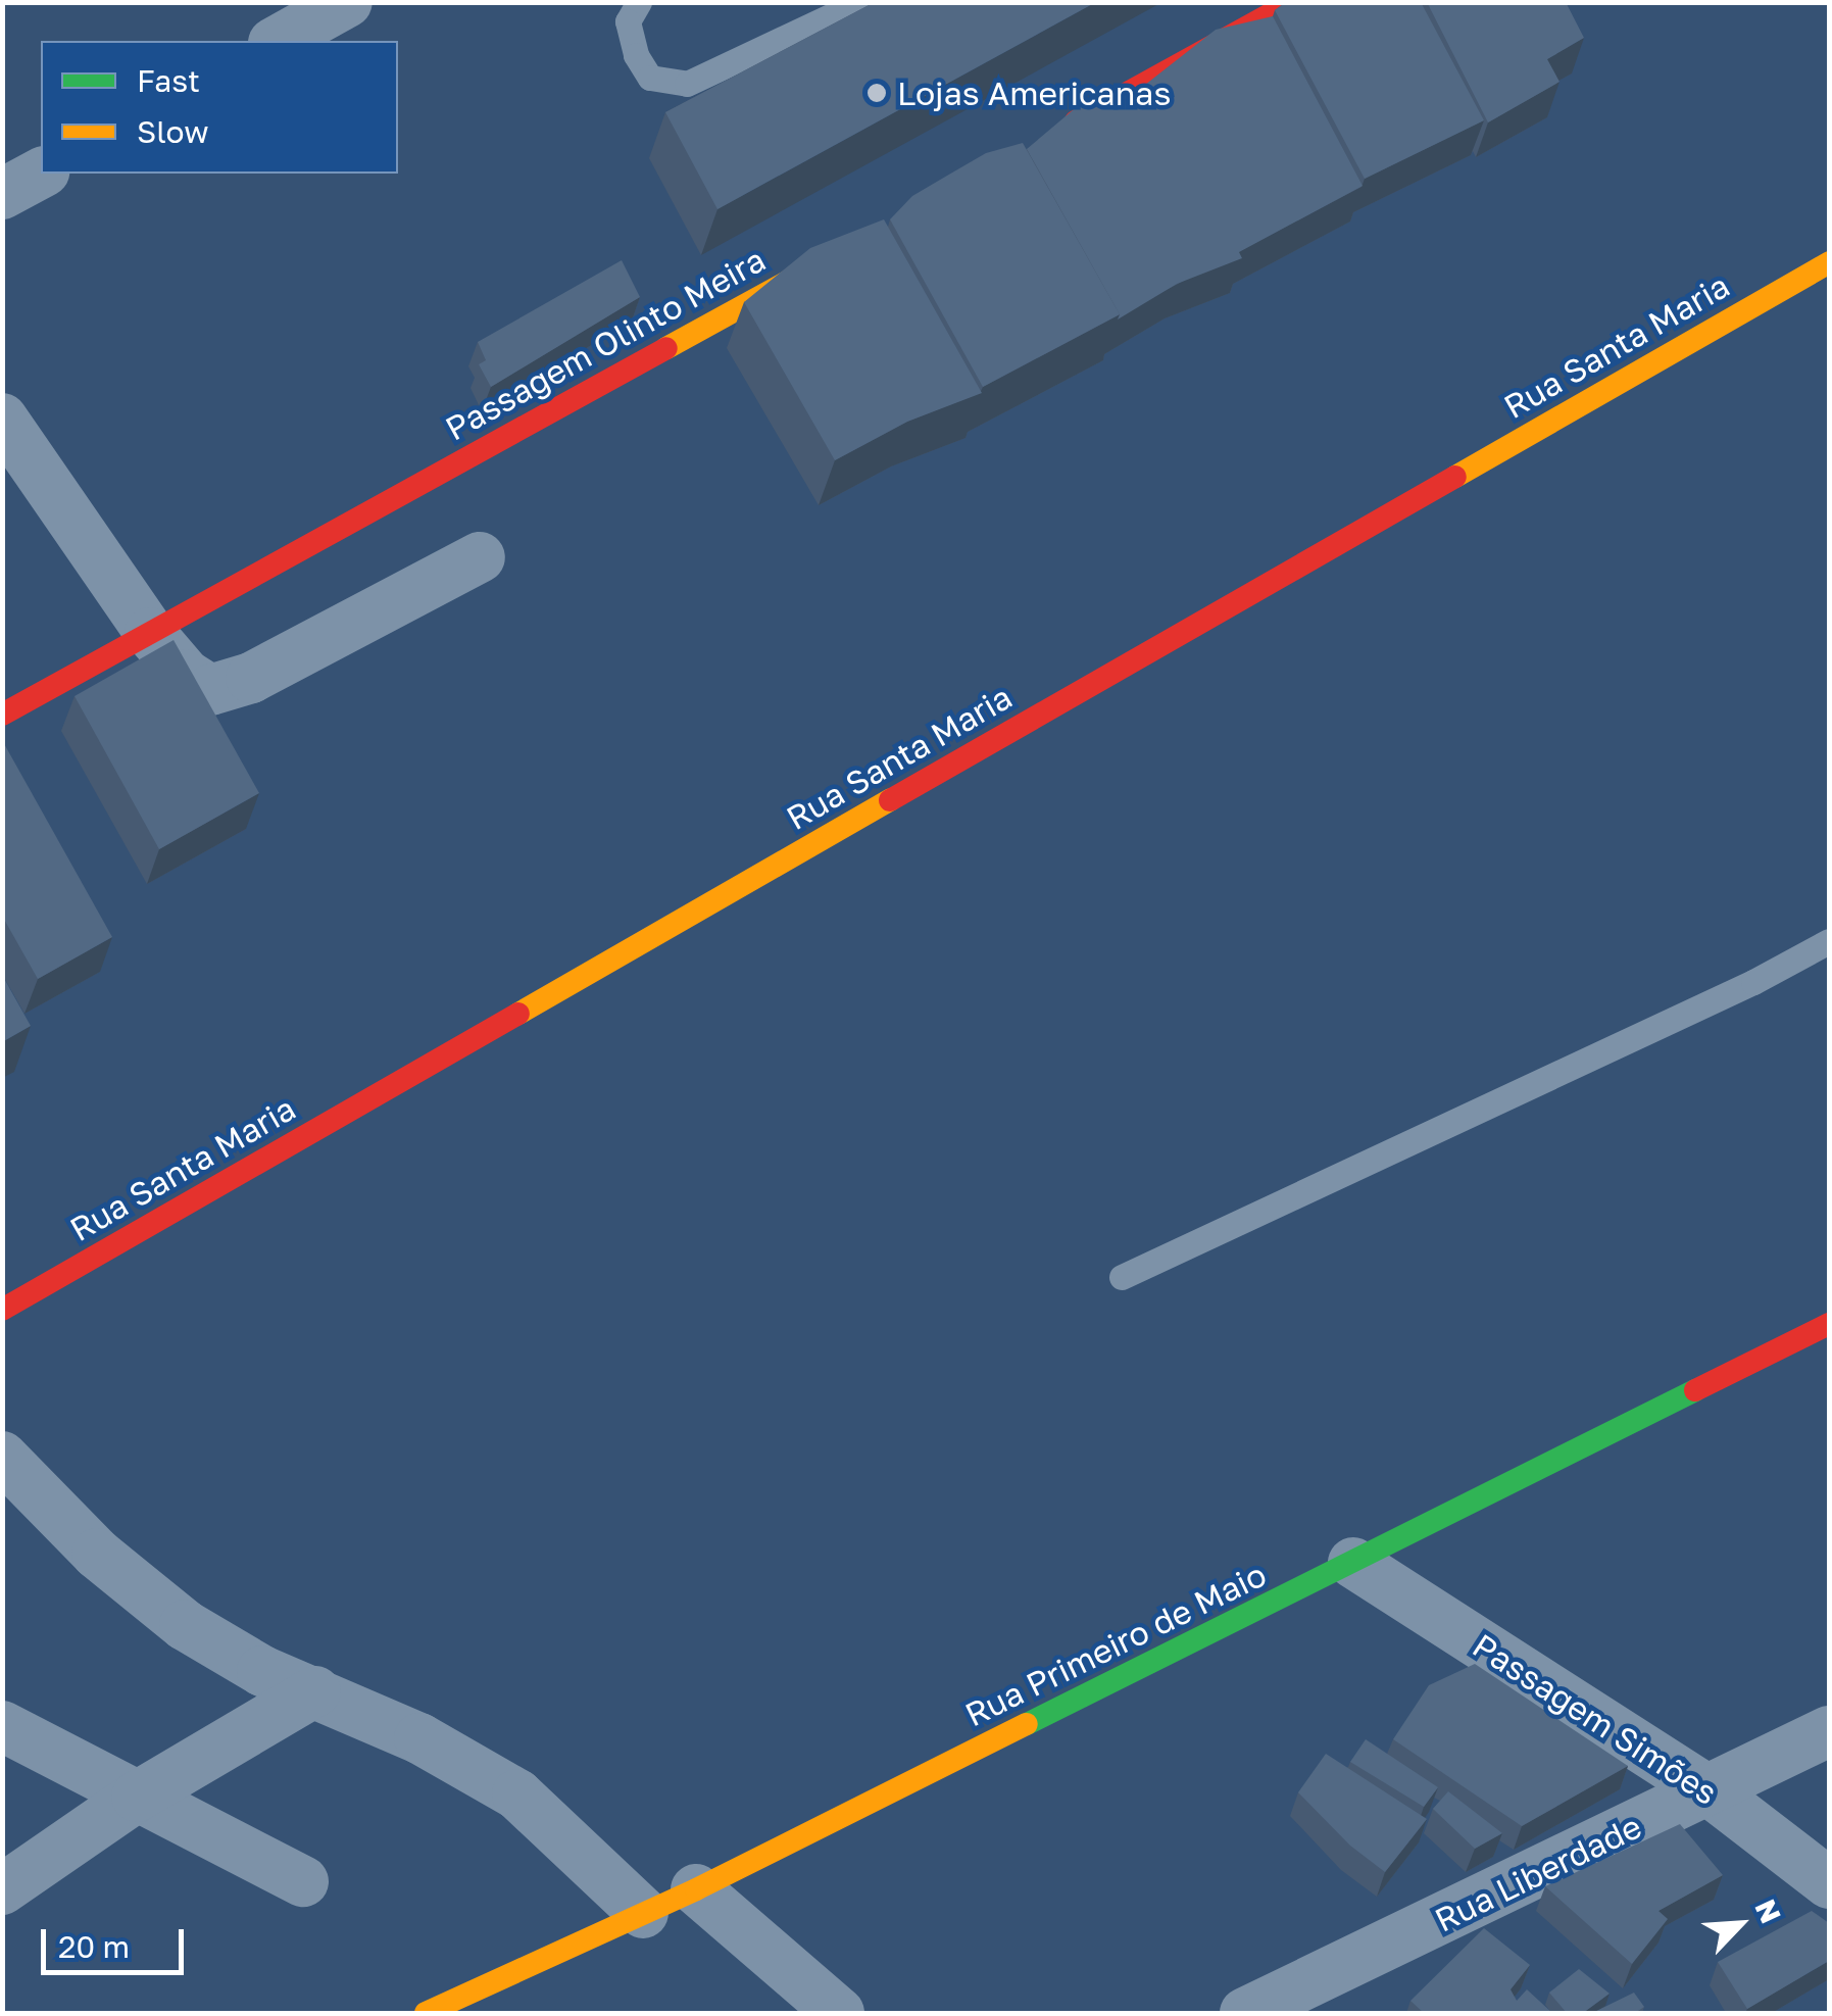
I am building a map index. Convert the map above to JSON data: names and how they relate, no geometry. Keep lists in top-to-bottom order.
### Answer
{
  "streets": {
    "street": [
      "Passagem Olinto Meira",
      "Rua Santa Maria",
      "Rua Primeiro de Maio",
      "Passagem Simões",
      "Rua Liberdade"
    ]
  },
  "crossings": [
    ["Rua Primeiro de Maio", "Passagem Simões"],
    ["Passagem Simões", "Rua Liberdade"]
  ],
  "places": ["Lojas Americanas"],
  "legend": ["Fast", "Slow"],
  "scale_bar": "20 m",
  "north": "top right"
}
